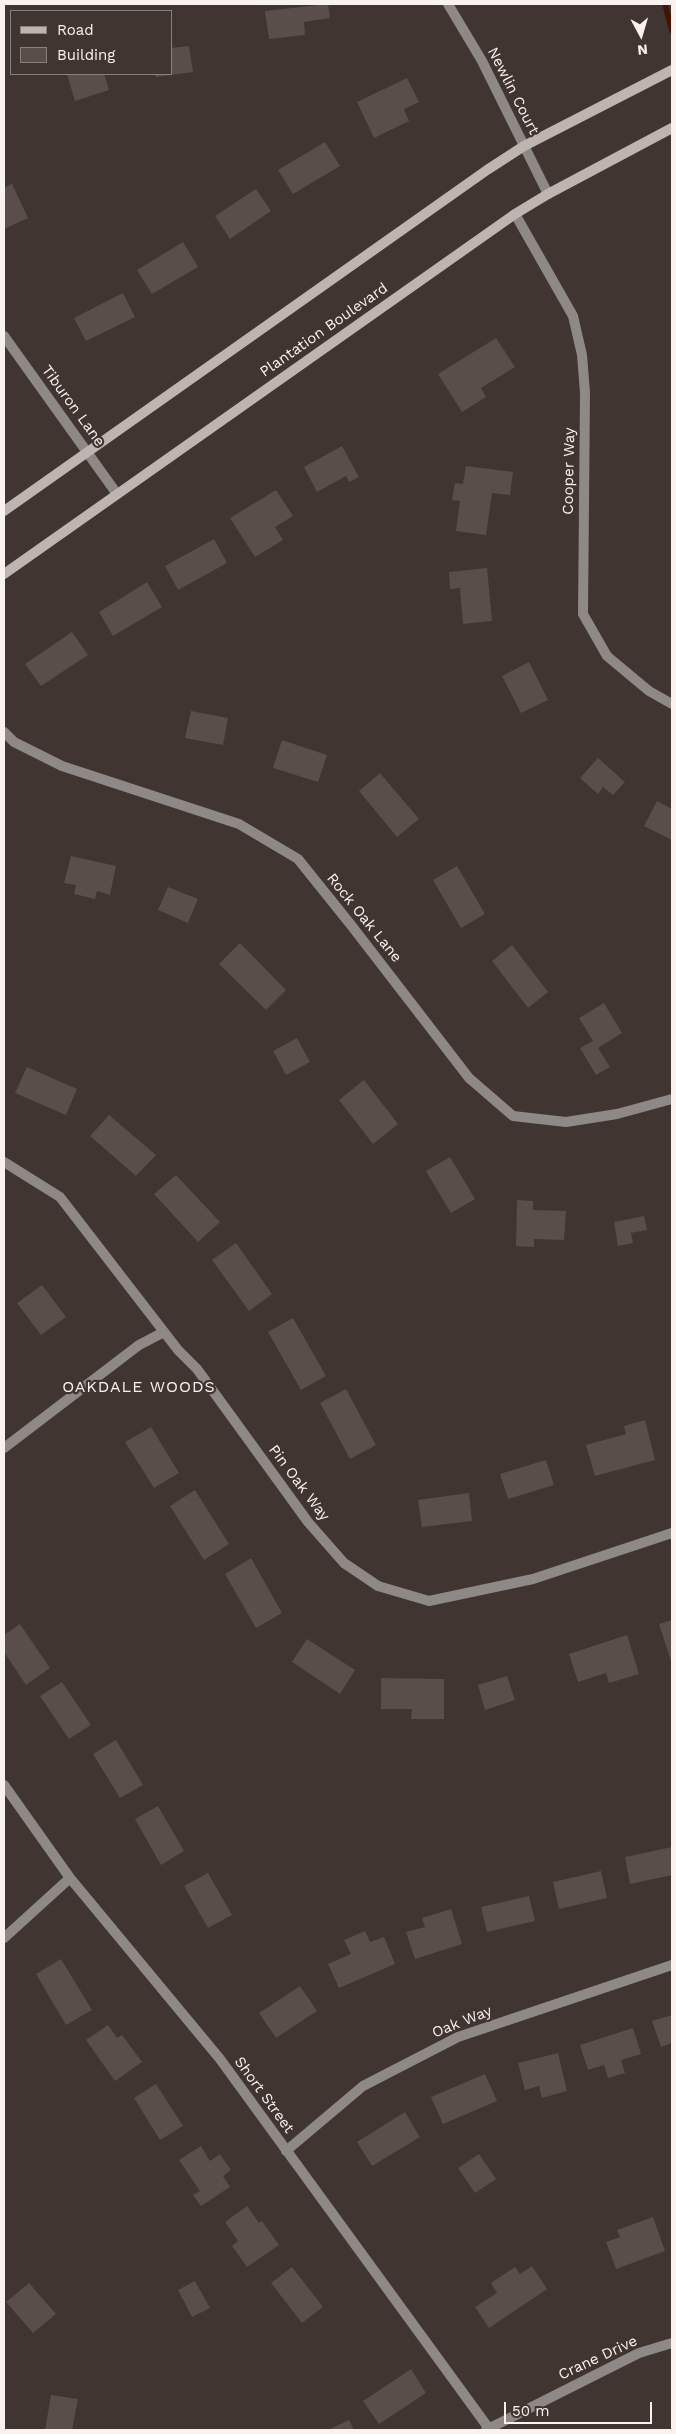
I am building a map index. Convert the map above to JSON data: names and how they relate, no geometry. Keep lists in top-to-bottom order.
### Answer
{
  "streets": {
    "street": [
      "Newlin Court",
      "Plantation Boulevard",
      "Tiburon Lane",
      "Cooper Way",
      "Rock Oak Lane",
      "Pin Oak Way",
      "Oak Way",
      "Short Street",
      "Crane Drive"
    ]
  },
  "crossings": [
    ["Newlin Court", "Plantation Boulevard"],
    ["Plantation Boulevard", "Tiburon Lane"],
    ["Plantation Boulevard", "Cooper Way"],
    ["Oak Way", "Short Street"],
    ["Short Street", "Crane Drive"]
  ],
  "districts": ["OAKDALE WOODS"],
  "legend": ["Road", "Building"],
  "scale_bar": "50 m",
  "north": "bottom"
}
